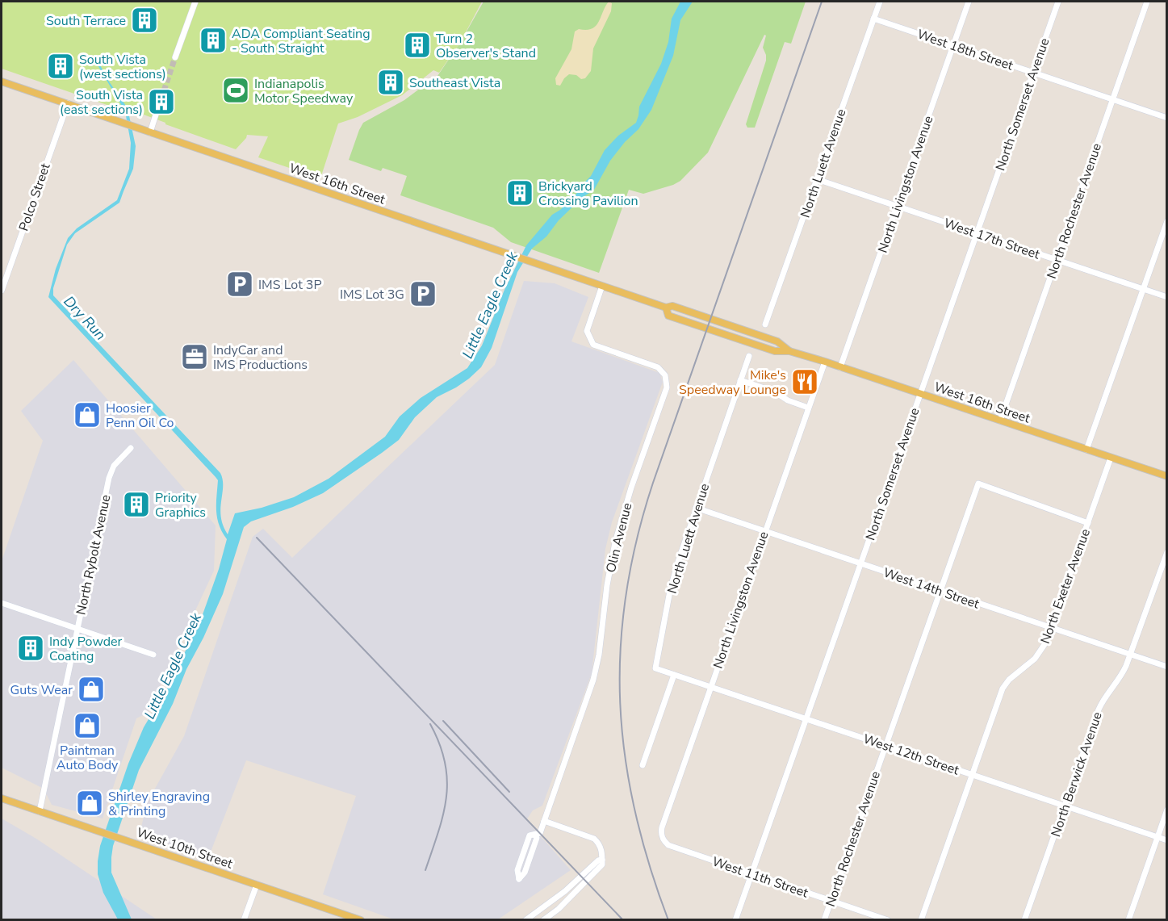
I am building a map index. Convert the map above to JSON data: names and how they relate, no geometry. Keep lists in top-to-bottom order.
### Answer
{
  "streets": {
    "main road": ["West 16th Street", "West 10th Street"],
    "street": [
      "West 18th Street",
      "North Somerset Avenue",
      "North Luett Avenue",
      "North Livingston Avenue",
      "Polco Street",
      "North Rochester Avenue",
      "West 17th Street",
      "Olin Avenue",
      "North Rybolt Avenue",
      "North Exeter Avenue",
      "West 14th Street",
      "West 12th Street",
      "North Berwick Avenue",
      "West 11th Street"
    ]
  },
  "crossings": [
    ["West 18th Street", "North Somerset Avenue"],
    ["West 18th Street", "North Luett Avenue"],
    ["West 18th Street", "North Livingston Avenue"],
    ["West 18th Street", "North Rochester Avenue"],
    ["North Somerset Avenue", "West 16th Street"],
    ["North Somerset Avenue", "West 17th Street"],
    ["North Somerset Avenue", "West 14th Street"],
    ["North Somerset Avenue", "West 12th Street"],
    ["North Somerset Avenue", "West 11th Street"],
    ["North Luett Avenue", "West 17th Street"],
    ["North Luett Avenue", "West 14th Street"],
    ["North Luett Avenue", "West 12th Street"],
    ["West 16th Street", "North Livingston Avenue"],
    ["West 16th Street", "Polco Street"],
    ["West 16th Street", "North Rochester Avenue"],
    ["West 16th Street", "Olin Avenue"],
    ["West 16th Street", "North Exeter Avenue"],
    ["North Livingston Avenue", "West 17th Street"],
    ["North Livingston Avenue", "West 14th Street"],
    ["North Livingston Avenue", "West 12th Street"],
    ["North Livingston Avenue", "West 11th Street"],
    ["North Rochester Avenue", "West 17th Street"],
    ["North Rochester Avenue", "North Exeter Avenue"],
    ["North Rochester Avenue", "West 14th Street"],
    ["North Rochester Avenue", "West 12th Street"],
    ["North Rochester Avenue", "West 11th Street"],
    ["North Rybolt Avenue", "West 10th Street"],
    ["North Exeter Avenue", "West 14th Street"],
    ["North Exeter Avenue", "West 12th Street"],
    ["West 14th Street", "North Berwick Avenue"],
    ["West 12th Street", "North Berwick Avenue"]
  ],
  "water": ["Little Eagle Creek", "Dry Run"],
  "places": {
    "building": [
      "South Terrace",
      "ADA Compliant Seating - South Straight",
      "Turn 2 Observer's Stand",
      "South Vista (west sections)",
      "Southeast Vista",
      "South Vista (east sections)",
      "Brickyard Crossing Pavilion",
      "Priority Graphics",
      "Indy Powder Coating"
    ],
    "sports": ["Indianapolis Motor Speedway"],
    "parking": ["IMS Lot 3P", "IMS Lot 3G"],
    "office": ["IndyCar and IMS Productions"],
    "restaurant": ["Mike's Speedway Lounge"],
    "shop": [
      "Hoosier Penn Oil Co",
      "Guts Wear",
      "Paintman Auto Body",
      "Shirley Engraving & Printing"
    ]
  }
}
